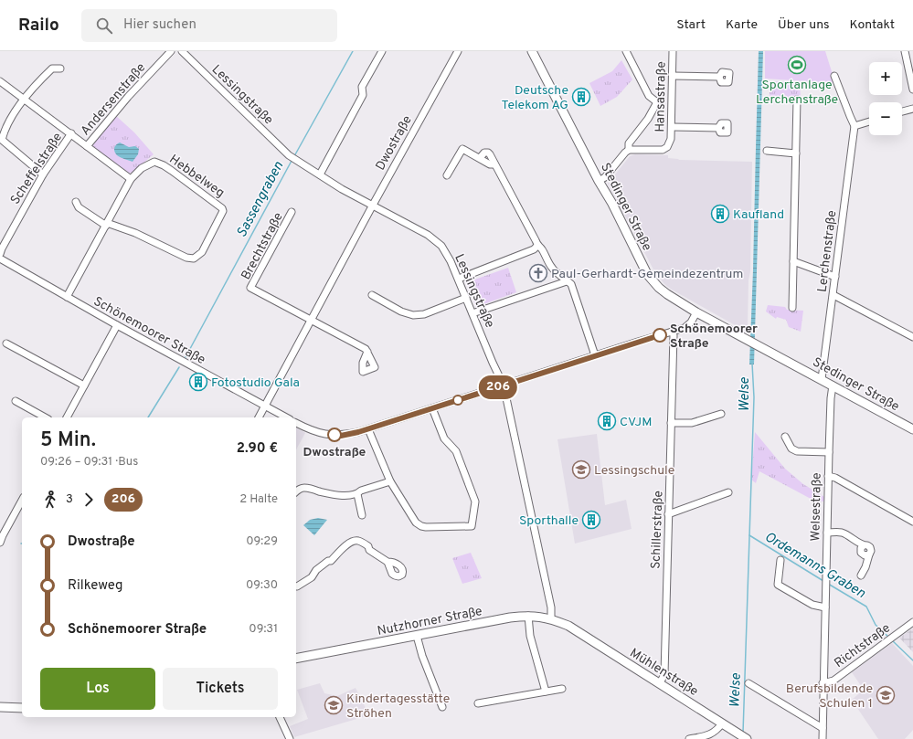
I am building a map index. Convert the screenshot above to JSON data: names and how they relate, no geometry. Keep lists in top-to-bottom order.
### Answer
{
  "streets": {
    "main road": ["Stedinger Straße", "Nutzhorner Straße", "Mühlenstraße"],
    "street": [
      "Lessingstraße",
      "Hansastraße",
      "Andersenstraße",
      "Dwostraße",
      "Scheffelstraße",
      "Hebbelweg",
      "Brechtstraße",
      "Lerchenstraße",
      "Schönemoorer Straße",
      "Welsestraße",
      "Schillerstraße",
      "Richtstraße"
    ]
  },
  "crossings": [
    ["Lessingstraße", "Dwostraße"],
    ["Lessingstraße", "Nutzhorner Straße"],
    ["Hansastraße", "Stedinger Straße"],
    ["Dwostraße", "Brechtstraße"],
    ["Dwostraße", "Schönemoorer Straße"],
    ["Stedinger Straße", "Lerchenstraße"],
    ["Stedinger Straße", "Welsestraße"],
    ["Welsestraße", "Richtstraße"],
    ["Schillerstraße", "Mühlenstraße"],
    ["Nutzhorner Straße", "Mühlenstraße"]
  ],
  "water": ["Sassengraben", "Welse", "Ordemanns Graben"],
  "places": {
    "sports": ["Sportanlage Lerchenstraße"],
    "building": [
      "Deutsche Telekom AG",
      "Kaufland",
      "Fotostudio Gala",
      "CVJM",
      "Sporthalle"
    ],
    "church": ["Paul-Gerhardt-Gemeindezentrum"],
    "other": ["Schönemoorer Straße", "Dwostraße"],
    "school or university": ["Lessingschule", "Berufsbildende Schulen 1", "Kindertagesstätte Ströhen"]
  },
  "lines": ["bus line 206"],
  "page": {
    "header": "Railo",
    "search": "Hier suchen",
    "nav": [
      "Start",
      "Karte",
      "Über uns",
      "Kontakt"
    ],
    "on_map": "206",
    "map_buttons": ["+", "−"],
    "heading": ["5 Min.", "09:26 – 09:31 · Bus", "2.90 €"],
    "legs": ["3", "206", "2 Halte"],
    "list": [
      {
        "name": "Dwostraße",
        "value": "09:29"
      },
      {
        "name": "Rilkeweg",
        "value": "09:30"
      },
      {
        "name": "Schönemoorer Straße",
        "value": "09:31"
      }
    ],
    "buttons": ["Los", "Tickets"]
  }
}
